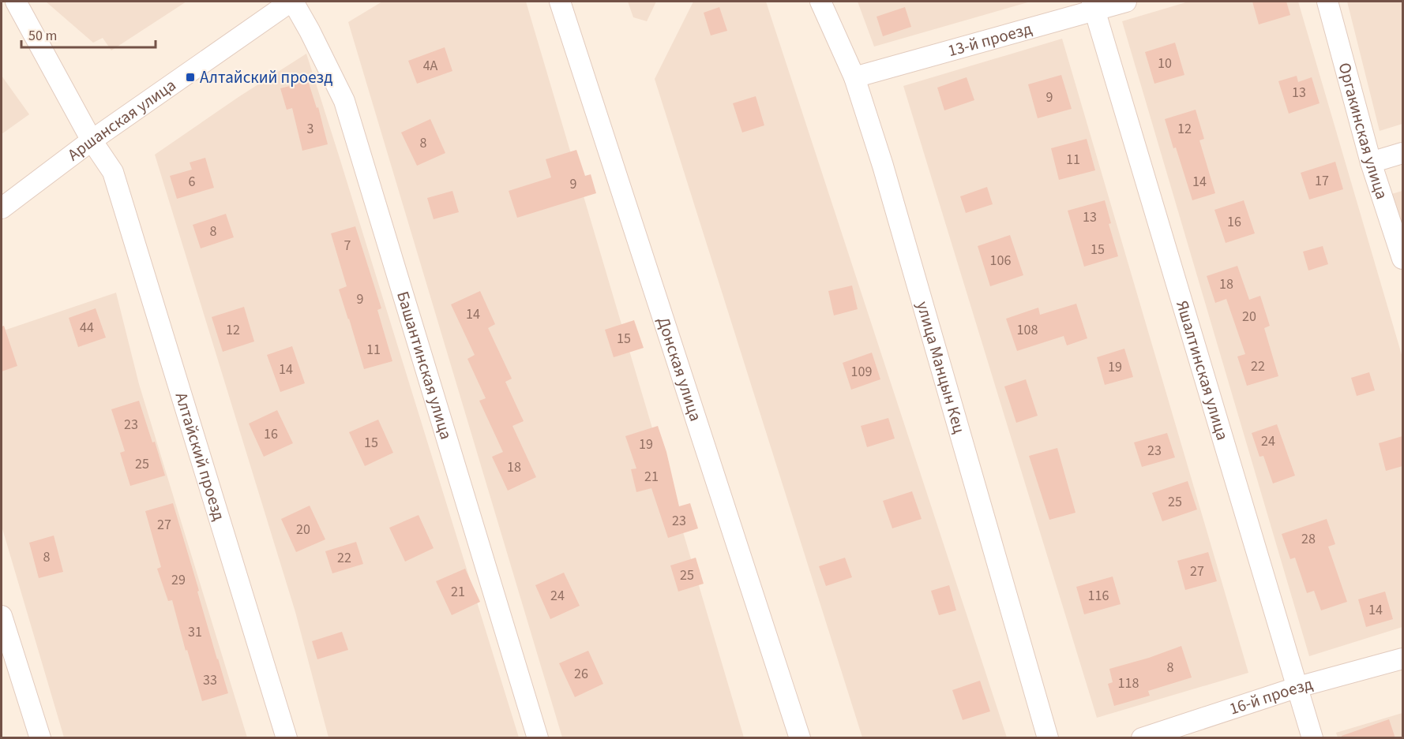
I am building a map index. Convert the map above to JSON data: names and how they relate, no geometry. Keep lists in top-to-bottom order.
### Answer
{
  "streets": {
    "street": [
      "13-й проезд",
      "Аршанская улица",
      "Оргакинская улица",
      "Башантинская улица",
      "улица Манцын Кец",
      "Донская улица",
      "Яшалтинская улица",
      "Алтайский проезд",
      "16-й проезд"
    ]
  },
  "crossings": [
    ["13-й проезд", "улица Манцын Кец"],
    ["13-й проезд", "Яшалтинская улица"],
    ["Аршанская улица", "Башантинская улица"],
    ["Аршанская улица", "Алтайский проезд"],
    ["Яшалтинская улица", "16-й проезд"]
  ],
  "places": {
    "transit": ["Алтайский проезд"]
  },
  "house_numbers": [
    "10",
    "4А",
    "13",
    "9",
    "3",
    "12",
    "8",
    "11",
    "17",
    "6",
    "14",
    "9",
    "13",
    "16",
    "8",
    "7",
    "15",
    "106",
    "18",
    "9",
    "14",
    "20",
    "44",
    "12",
    "108",
    "15",
    "11",
    "22",
    "19",
    "14",
    "109",
    "23",
    "16",
    "24",
    "15",
    "19",
    "23",
    "25",
    "18",
    "21",
    "25",
    "23",
    "27",
    "20",
    "28",
    "8",
    "22",
    "27",
    "25",
    "29",
    "21",
    "24",
    "116",
    "14",
    "31",
    "8",
    "26",
    "33",
    "118"
  ],
  "scale_bar": "50 m"
}
